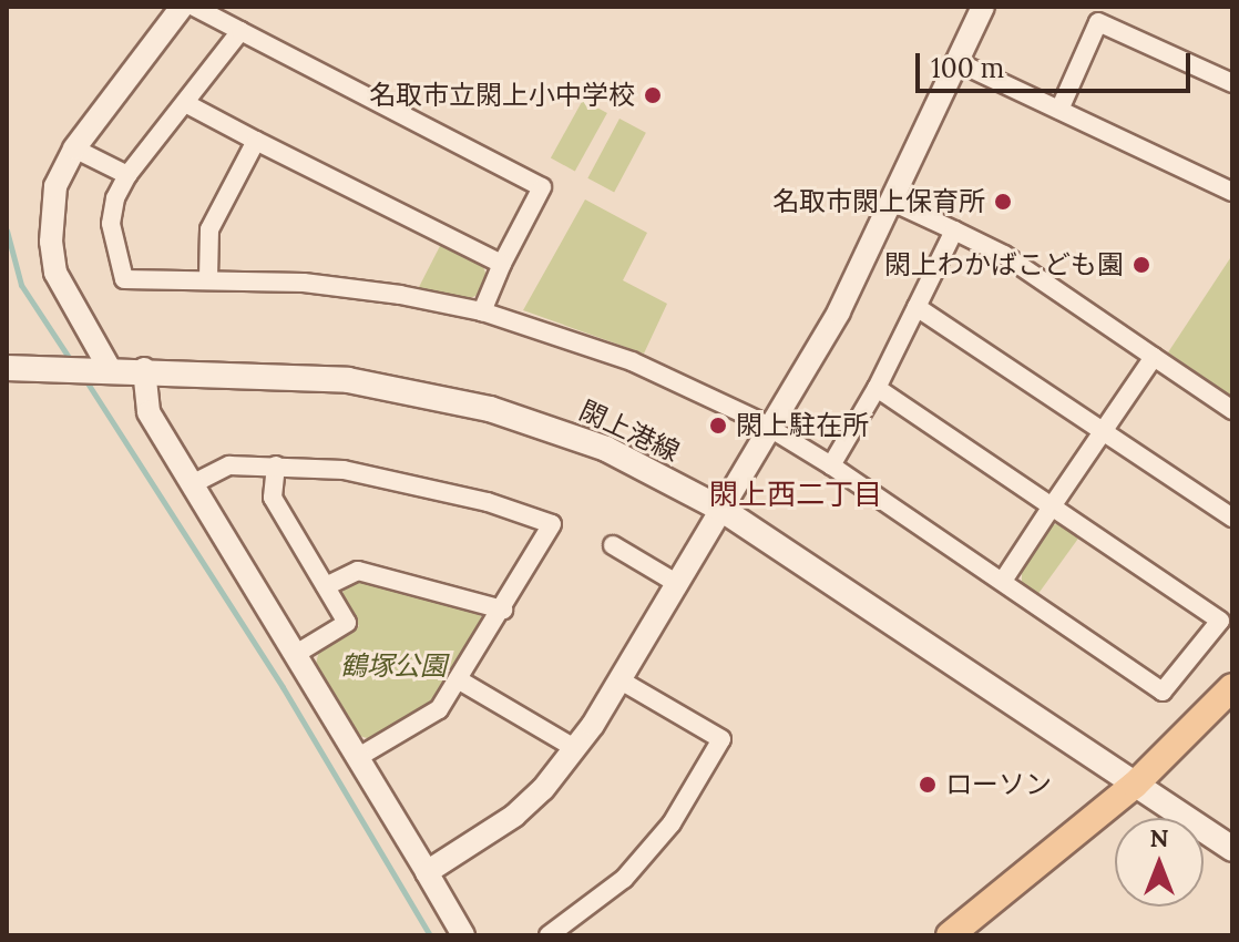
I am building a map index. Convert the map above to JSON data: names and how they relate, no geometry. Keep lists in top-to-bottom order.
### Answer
{
  "streets": {
    "main road": ["閖上港線"]
  },
  "districts": ["閖上西二丁目"],
  "parks": ["鶴塚公園"],
  "places": [
    "名取市立閖上小中学校",
    "名取市閖上保育所",
    "閖上わかばこども園",
    "閖上駐在所",
    "ローソン"
  ],
  "scale_bar": "100 m",
  "north": "top"
}
